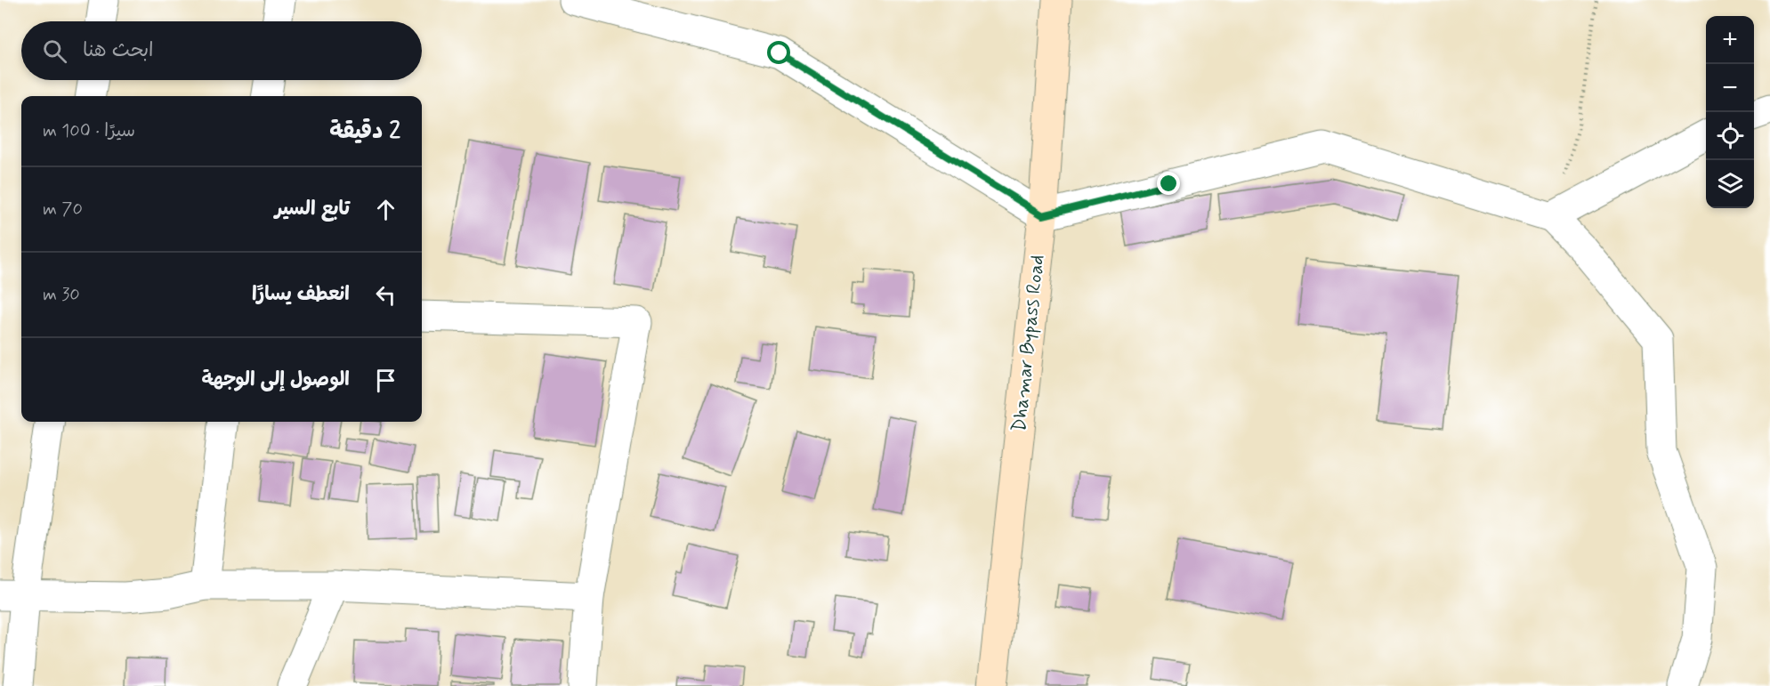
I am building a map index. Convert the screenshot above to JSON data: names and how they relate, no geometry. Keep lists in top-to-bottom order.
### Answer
{
  "streets": {
    "main road": ["Dhamar Bypass Road"]
  },
  "page": {
    "map_buttons": ["+", "−"],
    "search": "ابحث هنا",
    "heading": ["2 دقيقة", "سيرًا · 100 m"],
    "list": [
      ["تابع السير", "70 m"],
      ["انعطف يسارًا", "30 m"],
      "الوصول إلى الوجهة"
    ]
  }
}
